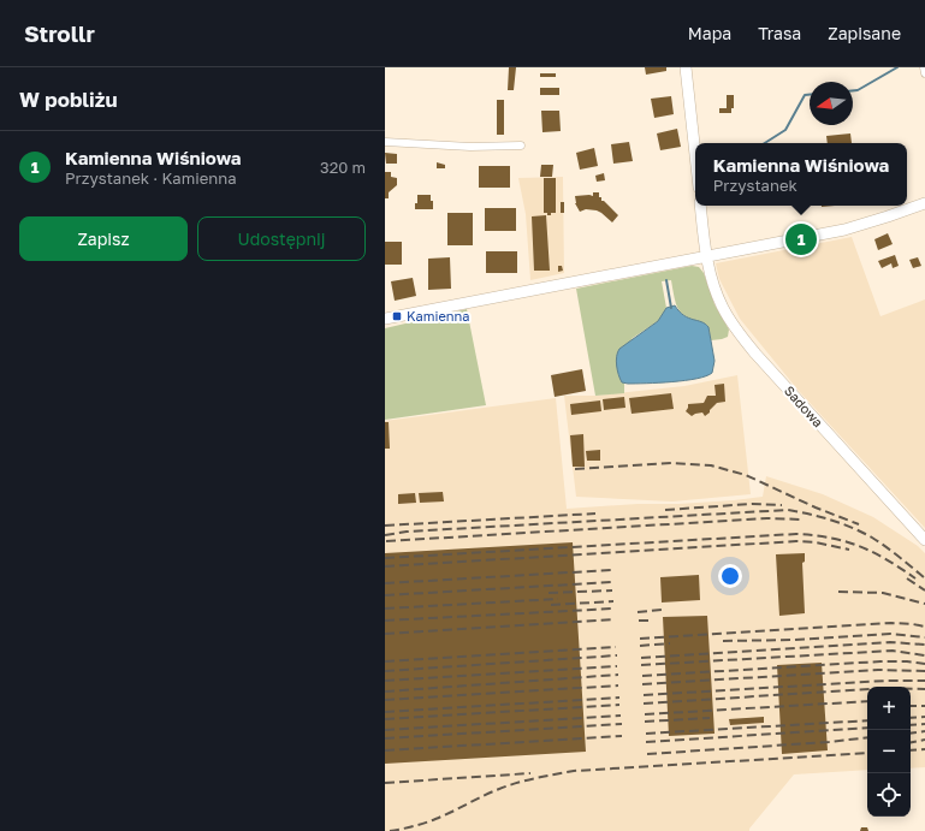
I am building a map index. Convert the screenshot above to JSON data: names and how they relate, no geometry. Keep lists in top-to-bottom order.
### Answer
{
  "streets": {
    "street": ["Sadowa"]
  },
  "places": {
    "transit": ["Kamienna"]
  },
  "north": "left",
  "page": {
    "header": "Strollr",
    "nav": ["Mapa", "Trasa", "Zapisane"],
    "heading": "W pobliżu",
    "list": [
      {
        "mark": "1",
        "name": "Kamienna Wiśniowa",
        "note": "Przystanek · Kamienna",
        "value": "320 m"
      }
    ],
    "popup": ["Kamienna Wiśniowa", "Przystanek"],
    "buttons": ["Zapisz", "Udostępnij"],
    "pins": "1",
    "map_buttons": ["+", "−"]
  }
}
